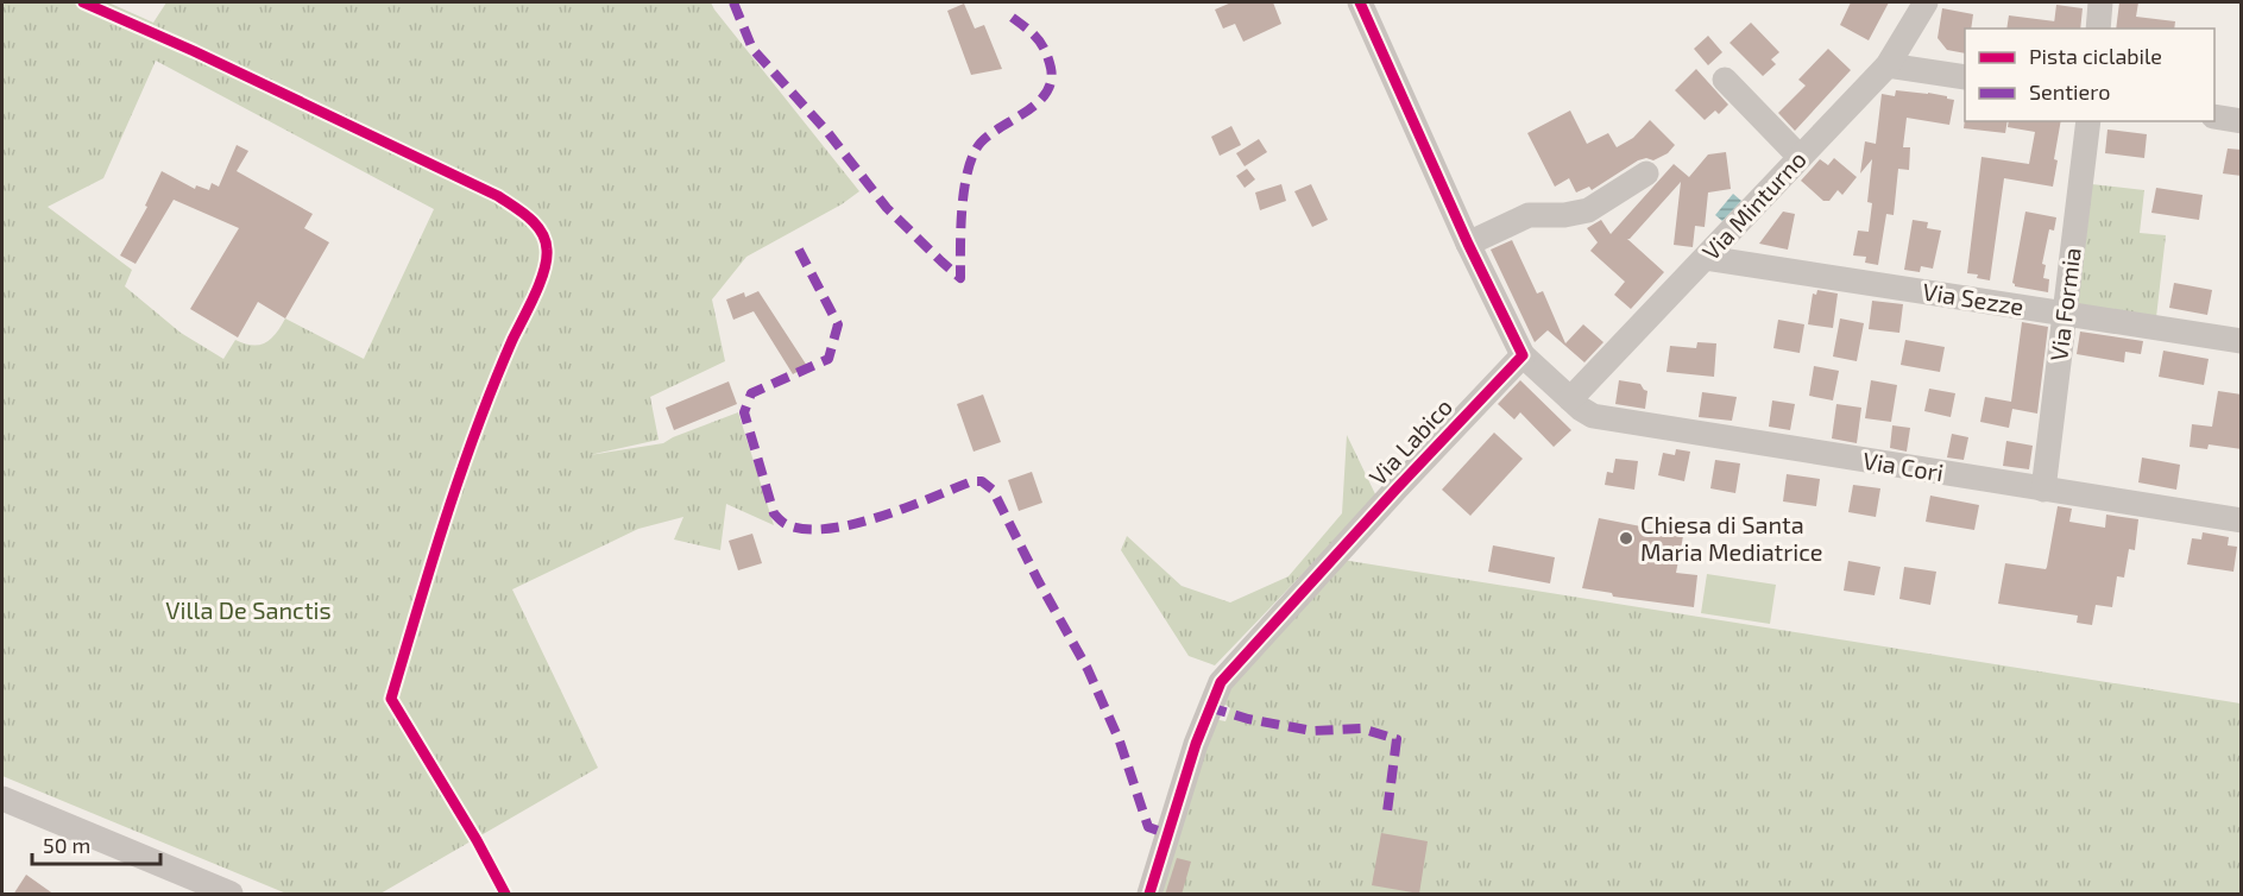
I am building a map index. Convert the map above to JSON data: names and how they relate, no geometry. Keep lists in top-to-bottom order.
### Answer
{
  "streets": {
    "street": [
      "Via Minturno",
      "Via Sezze",
      "Via Formia",
      "Via Labico",
      "Via Cori"
    ]
  },
  "crossings": [
    ["Via Minturno", "Via Sezze"],
    ["Via Minturno", "Via Cori"],
    ["Via Sezze", "Via Formia"],
    ["Via Formia", "Via Cori"],
    ["Via Labico", "Via Cori"]
  ],
  "parks": ["Villa De Sanctis"],
  "places": ["Chiesa di Santa Maria Mediatrice"],
  "legend": ["Pista ciclabile", "Sentiero"],
  "scale_bar": "50 m"
}
